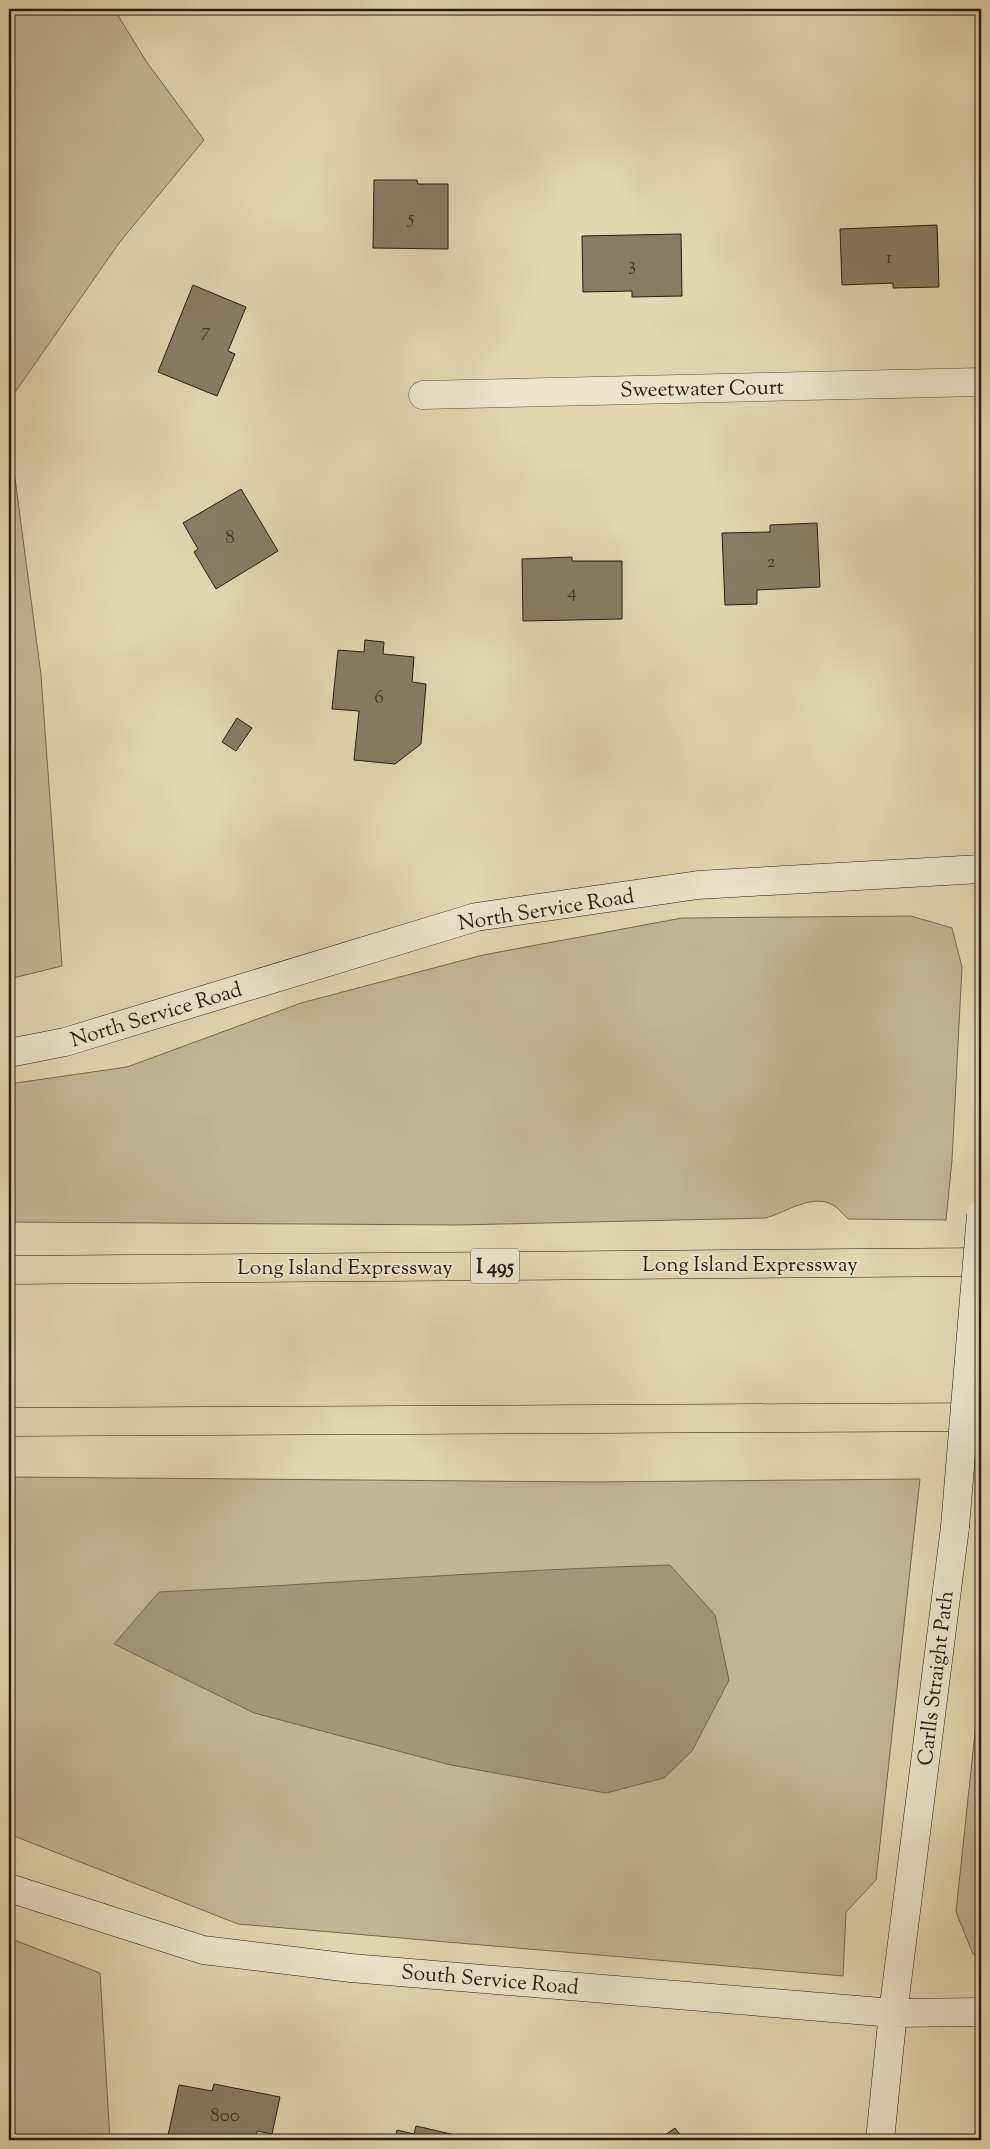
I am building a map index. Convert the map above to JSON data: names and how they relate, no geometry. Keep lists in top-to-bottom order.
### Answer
{
  "streets": {
    "highway": ["Long Island Expressway", "I 495"],
    "main road": [
      "Sweetwater Court",
      "North Service Road",
      "Carlls Straight Path",
      "South Service Road"
    ]
  },
  "crossings": [
    ["Carlls Straight Path", "South Service Road"]
  ],
  "house_numbers": [
    "5",
    "1",
    "3",
    "7",
    "8",
    "2",
    "4",
    "6",
    "800"
  ]
}
